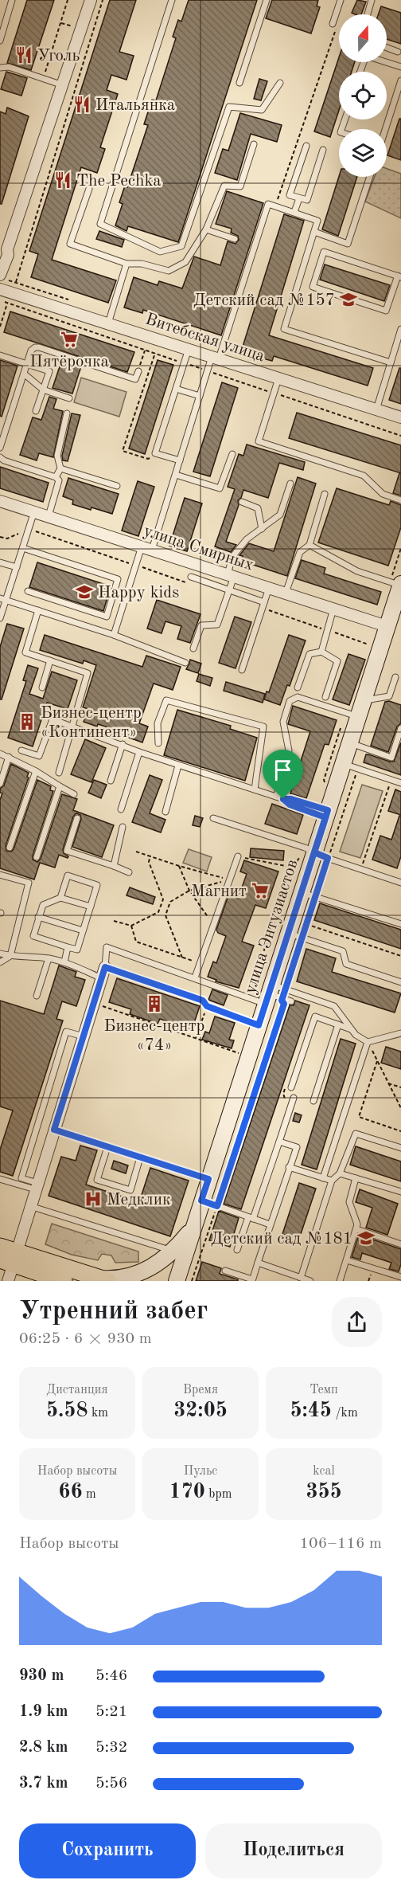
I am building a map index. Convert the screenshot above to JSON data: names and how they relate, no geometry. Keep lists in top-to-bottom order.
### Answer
{
  "streets": {
    "main road": ["улица Энтузиастов"],
    "street": ["Витебская улица", "улица Смирных"]
  },
  "crossings": [
    ["улица Смирных", "улица Энтузиастов"]
  ],
  "places": {
    "restaurant": ["Уголь", "Итальянка", "The Pechka"],
    "school or university": ["Детский сад №157", "Happy kids", "Детский сад №181"],
    "supermarket": ["Пятёрочка", "Магнит"],
    "building": ["Бизнес-центр «Континент»", "Бизнес-центр «74»"],
    "hospital": ["Медклик"]
  },
  "north": "top",
  "page": {
    "heading": ["Утренний забег", "06:25 · 6 × 930 m"],
    "stats": [
      ["Дистанция", "5.58 km"],
      ["Время", "32:05"],
      ["Темп", "5:45 /km"],
      ["Набор высоты", "66 m"],
      ["Пульс", "170 bpm"],
      ["kcal", "355"]
    ],
    "chart": ["Набор высоты", "106–116 m"],
    "list": [
      {
        "name": "930 m",
        "note": "5:46"
      },
      {
        "name": "1.9 km",
        "note": "5:21"
      },
      {
        "name": "2.8 km",
        "note": "5:32"
      },
      {
        "name": "3.7 km",
        "note": "5:56"
      }
    ],
    "buttons": ["Сохранить", "Поделиться"]
  }
}
